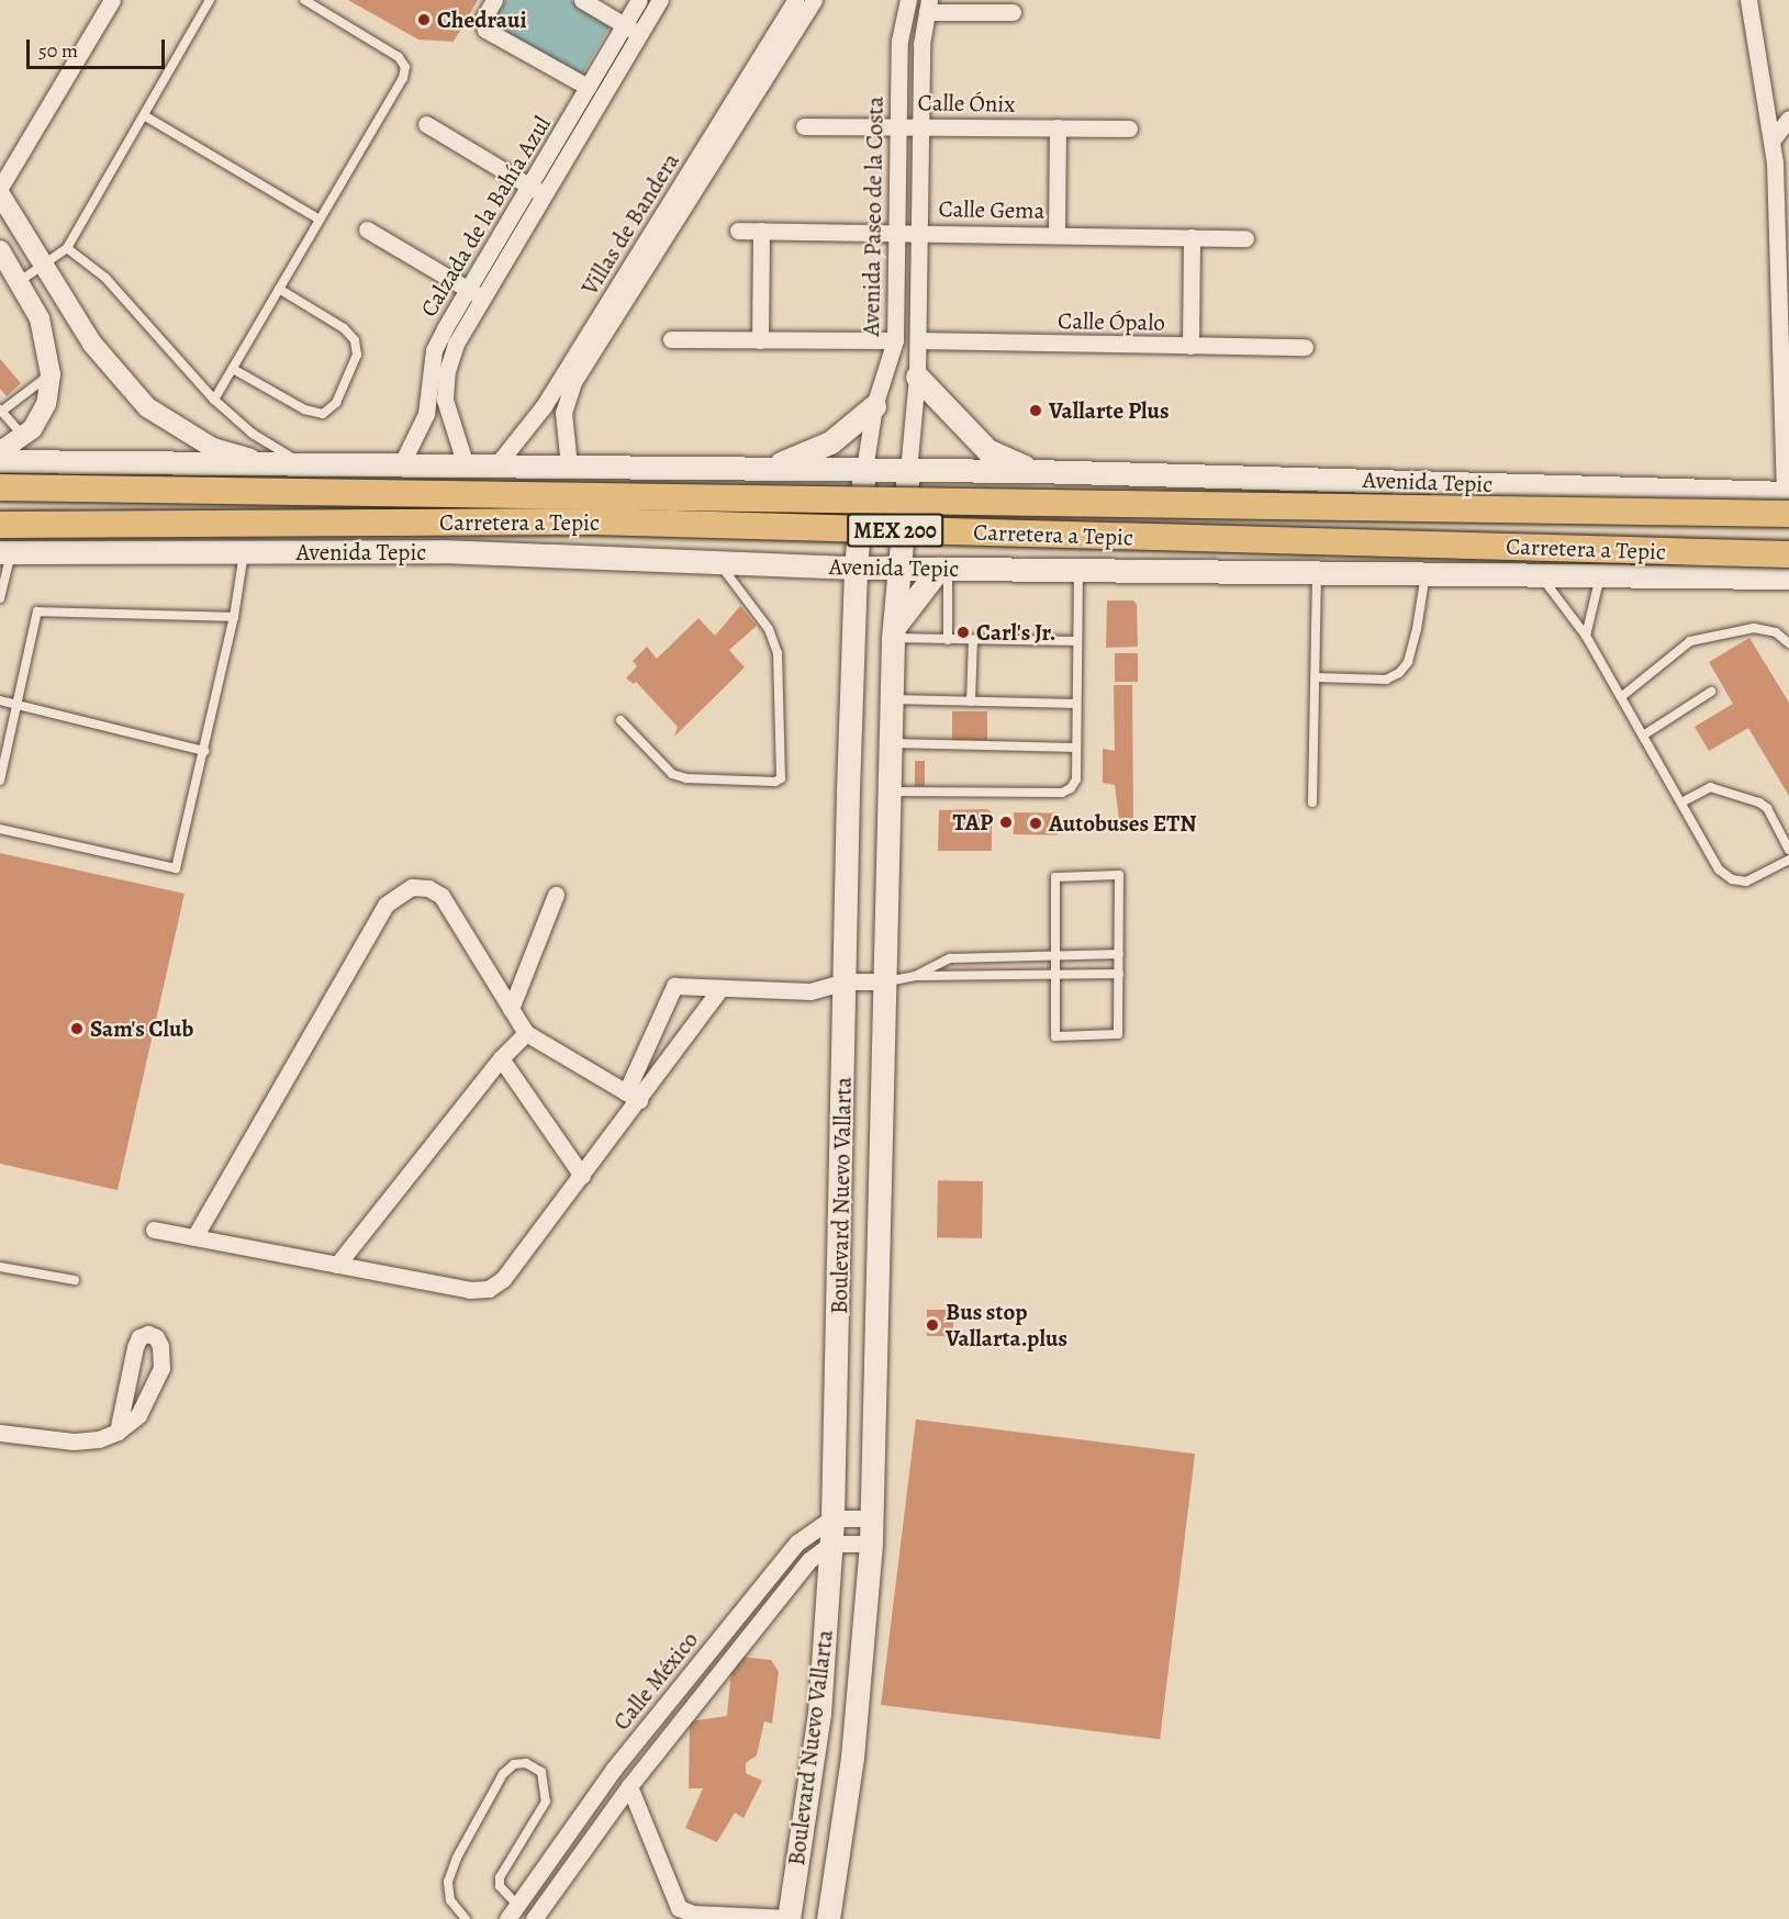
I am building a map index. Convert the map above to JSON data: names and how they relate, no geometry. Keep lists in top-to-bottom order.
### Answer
{
  "streets": {
    "highway": ["Carretera a Tepic", "MEX 200"],
    "main road": ["Avenida Tepic", "Boulevard Nuevo Vallarta"],
    "street": [
      "Calle Ónix",
      "Calle Gema",
      "Calzada de la Bahía Azul",
      "Avenida Paseo de la Costa",
      "Villas de Bandera",
      "Calle Ópalo",
      "Calle México"
    ]
  },
  "crossings": [
    ["Calle Ónix", "Avenida Paseo de la Costa"],
    ["Calle Gema", "Avenida Paseo de la Costa"],
    ["Calzada de la Bahía Azul", "Avenida Tepic"],
    ["Avenida Paseo de la Costa", "Calle Ópalo"],
    ["Avenida Paseo de la Costa", "Avenida Tepic"],
    ["Avenida Paseo de la Costa", "Boulevard Nuevo Vallarta"],
    ["Villas de Bandera", "Avenida Tepic"],
    ["Avenida Tepic", "Carretera a Tepic"],
    ["Avenida Tepic", "Boulevard Nuevo Vallarta"],
    ["Boulevard Nuevo Vallarta", "Calle México"]
  ],
  "places": [
    "Chedraui",
    "Vallarte Plus",
    "Carl's Jr.",
    "TAP",
    "Autobuses ETN",
    "Sam's Club",
    "Bus stop Vallarta.plus"
  ],
  "scale_bar": "50 m"
}
